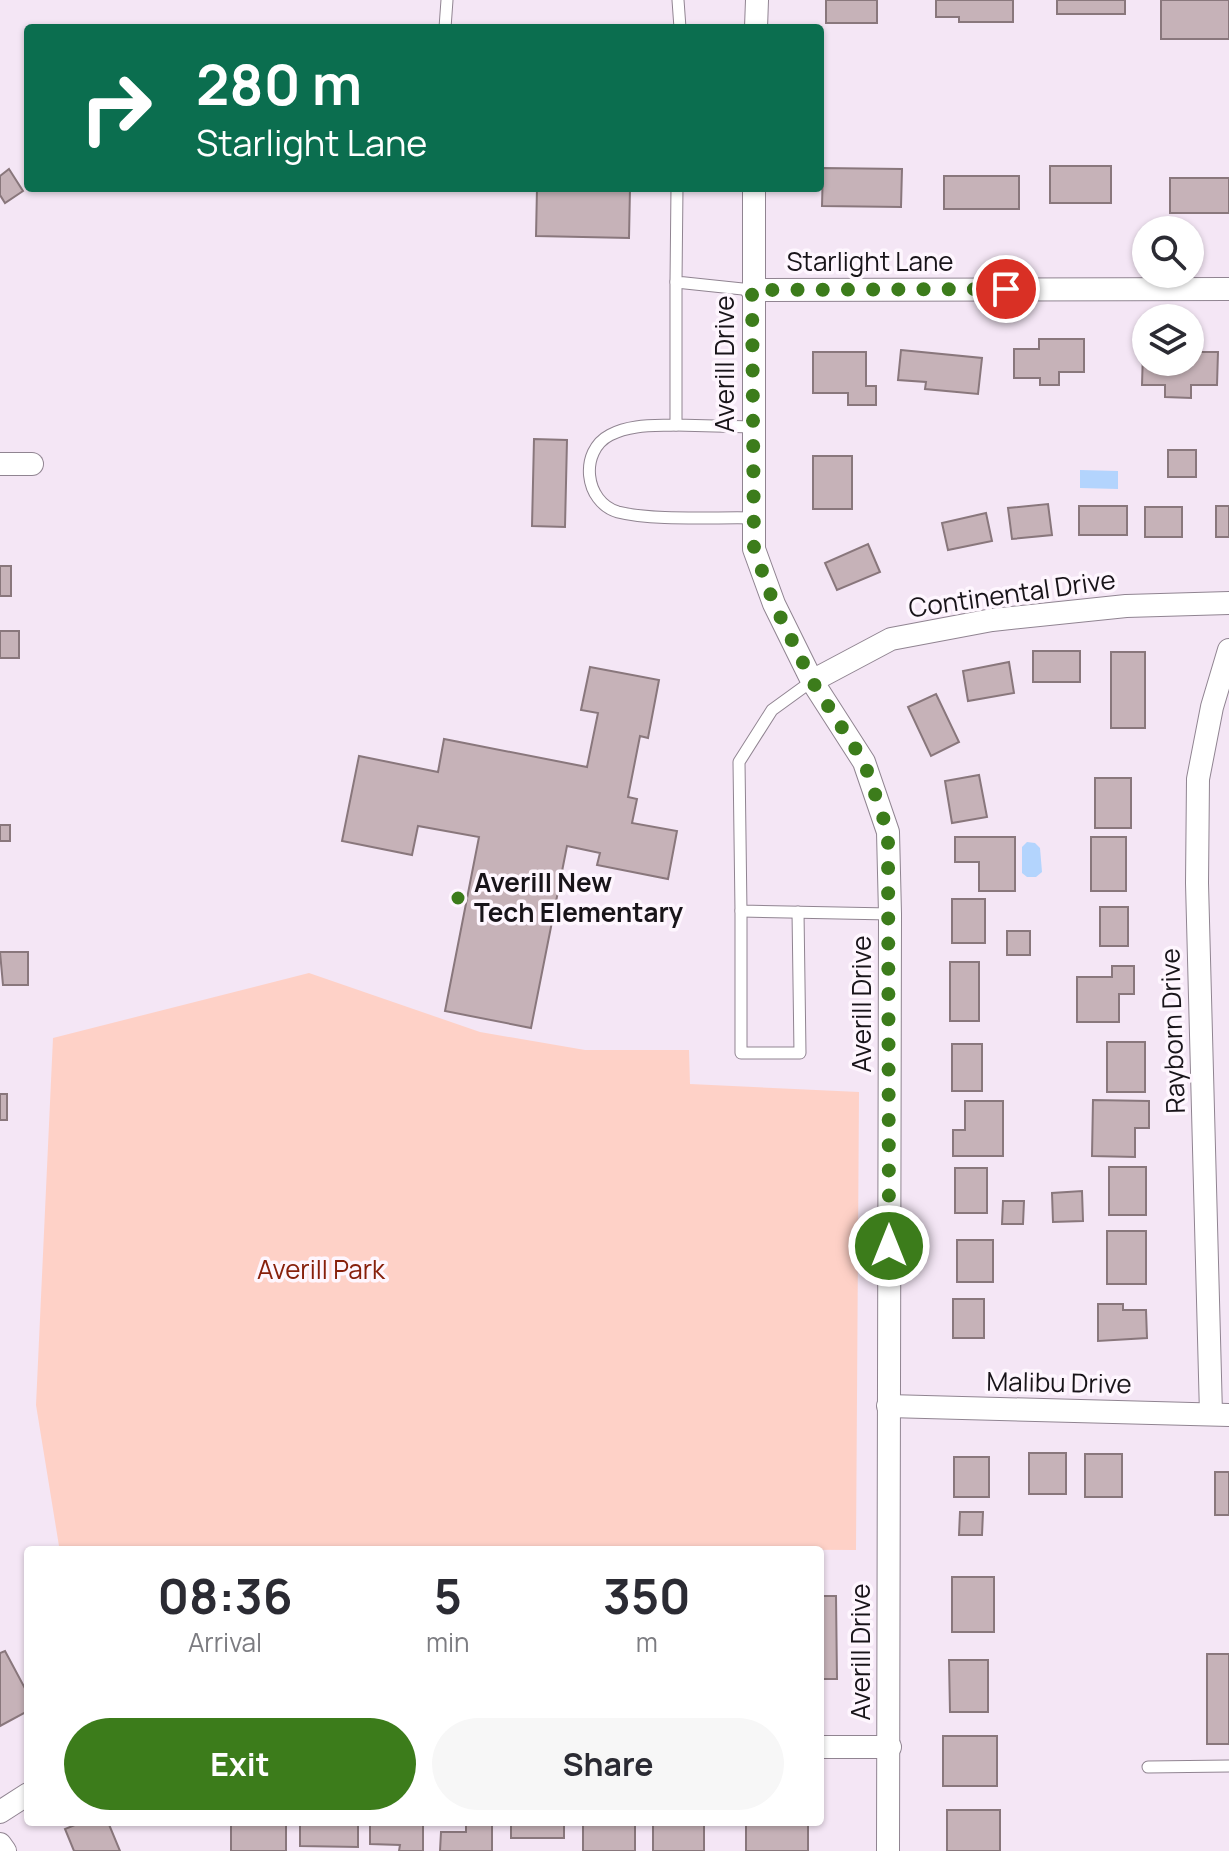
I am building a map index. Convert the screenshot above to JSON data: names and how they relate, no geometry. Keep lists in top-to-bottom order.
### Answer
{
  "streets": {
    "street": [
      "Starlight Lane",
      "Averill Drive",
      "Continental Drive",
      "Rayborn Drive",
      "Malibu Drive"
    ]
  },
  "crossings": [
    ["Starlight Lane", "Averill Drive"],
    ["Averill Drive", "Continental Drive"],
    ["Averill Drive", "Malibu Drive"],
    ["Rayborn Drive", "Malibu Drive"]
  ],
  "parks": ["Averill Park"],
  "places": ["Averill New Tech Elementary"],
  "page": {
    "turn": ["280 m", "Starlight Lane"],
    "eta": [
      "08:36",
      "Arrival",
      "5",
      "min",
      "350",
      "m"
    ],
    "buttons": ["Exit", "Share"]
  }
}
